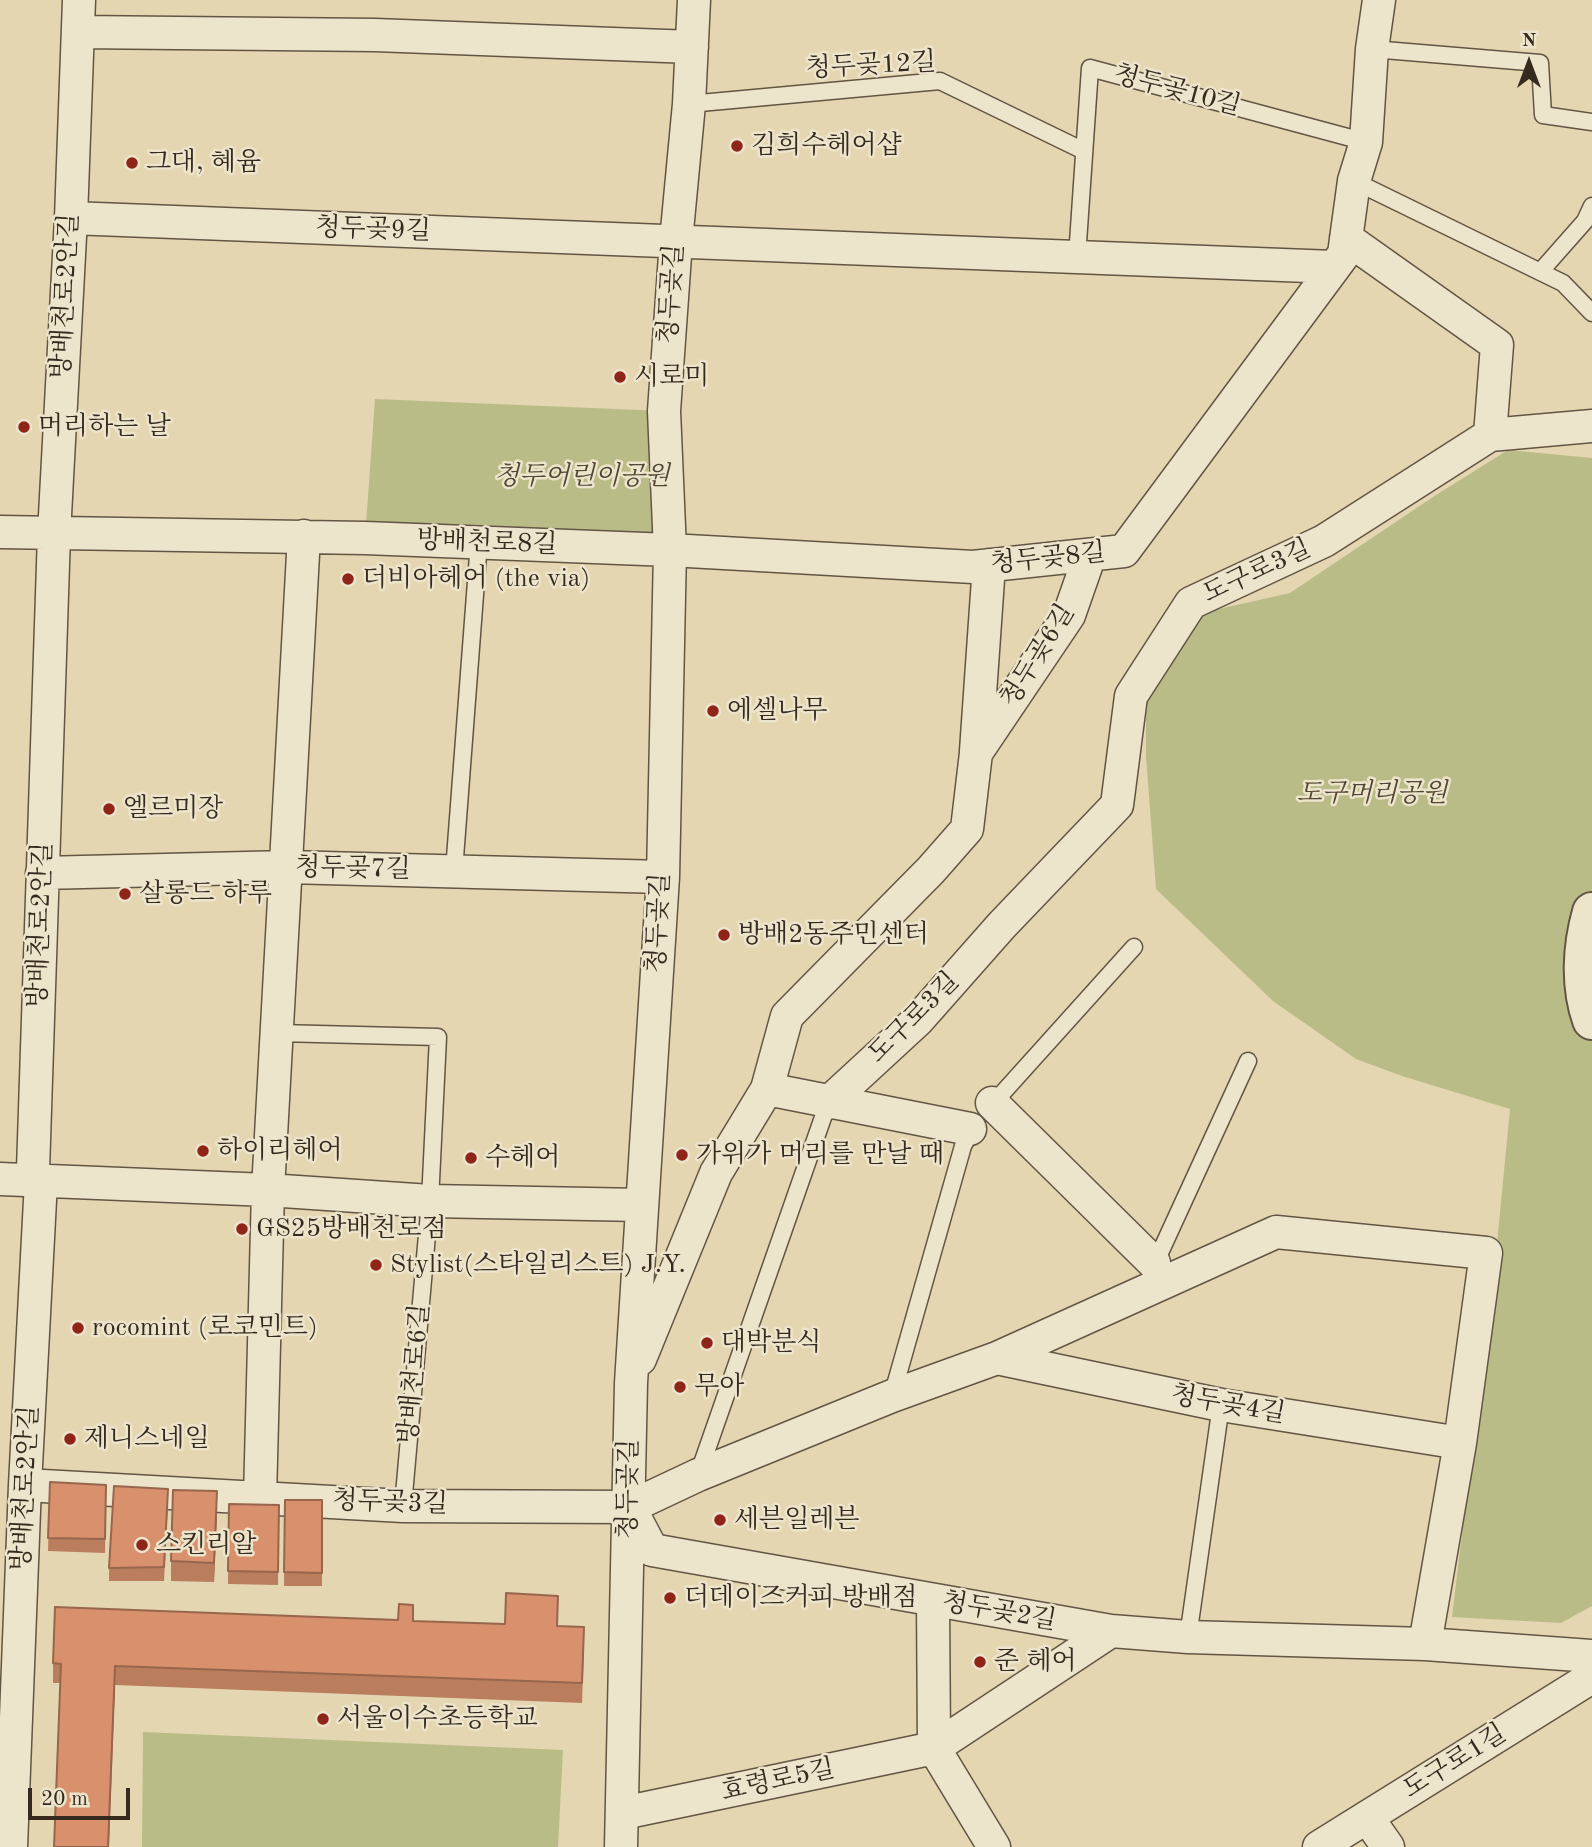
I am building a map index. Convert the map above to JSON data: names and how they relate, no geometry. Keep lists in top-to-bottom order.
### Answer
{
  "streets": {
    "street": [
      "청두곶9길",
      "청두곶길",
      "방배천로2안길",
      "방배천로8길",
      "청두곶8길",
      "도구로3길",
      "청두곶6길",
      "청두곶7길",
      "청두곶4길",
      "청두곶3길",
      "청두곶2길",
      "도구로1길",
      "효령로5길"
    ],
    "lane": ["청두곶12길", "청두곶10길", "방배천로6길"]
  },
  "crossings": [
    ["청두곶12길", "청두곶10길"],
    ["청두곶12길", "청두곶길"],
    ["청두곶10길", "청두곶8길"],
    ["청두곶9길", "청두곶길"],
    ["청두곶9길", "방배천로2안길"],
    ["청두곶길", "방배천로8길"],
    ["청두곶길", "청두곶8길"],
    ["청두곶길", "청두곶6길"],
    ["청두곶길", "청두곶7길"],
    ["청두곶길", "청두곶3길"],
    ["청두곶길", "청두곶2길"],
    ["청두곶길", "효령로5길"],
    ["방배천로2안길", "방배천로8길"],
    ["방배천로2안길", "청두곶7길"],
    ["방배천로2안길", "청두곶3길"],
    ["방배천로8길", "청두곶8길"],
    ["청두곶8길", "청두곶6길"],
    ["방배천로6길", "청두곶3길"],
    ["청두곶3길", "청두곶2길"],
    ["청두곶2길", "효령로5길"]
  ],
  "parks": ["청두어린이공원", "도구머리공원"],
  "places": [
    "김희수헤어샵",
    "그대, 혜윰",
    "시로미",
    "머리하는 날",
    "더비아헤어 (the via)",
    "에셀나무",
    "엘르미장",
    "살롱드 하루",
    "방배2동주민센터",
    "하이리헤어",
    "가위가 머리를 만날 때",
    "수헤어",
    "GS25방배천로점",
    "Stylist(스타일리스트) J.Y.",
    "rocomint (로코민트)",
    "대박분식",
    "무아",
    "제니스네일",
    "세븐일레븐",
    "스킨리알",
    "더데이즈커피 방배점",
    "준 헤어",
    "서울이수초등학교"
  ],
  "scale_bar": "20 m",
  "north": "top"
}
